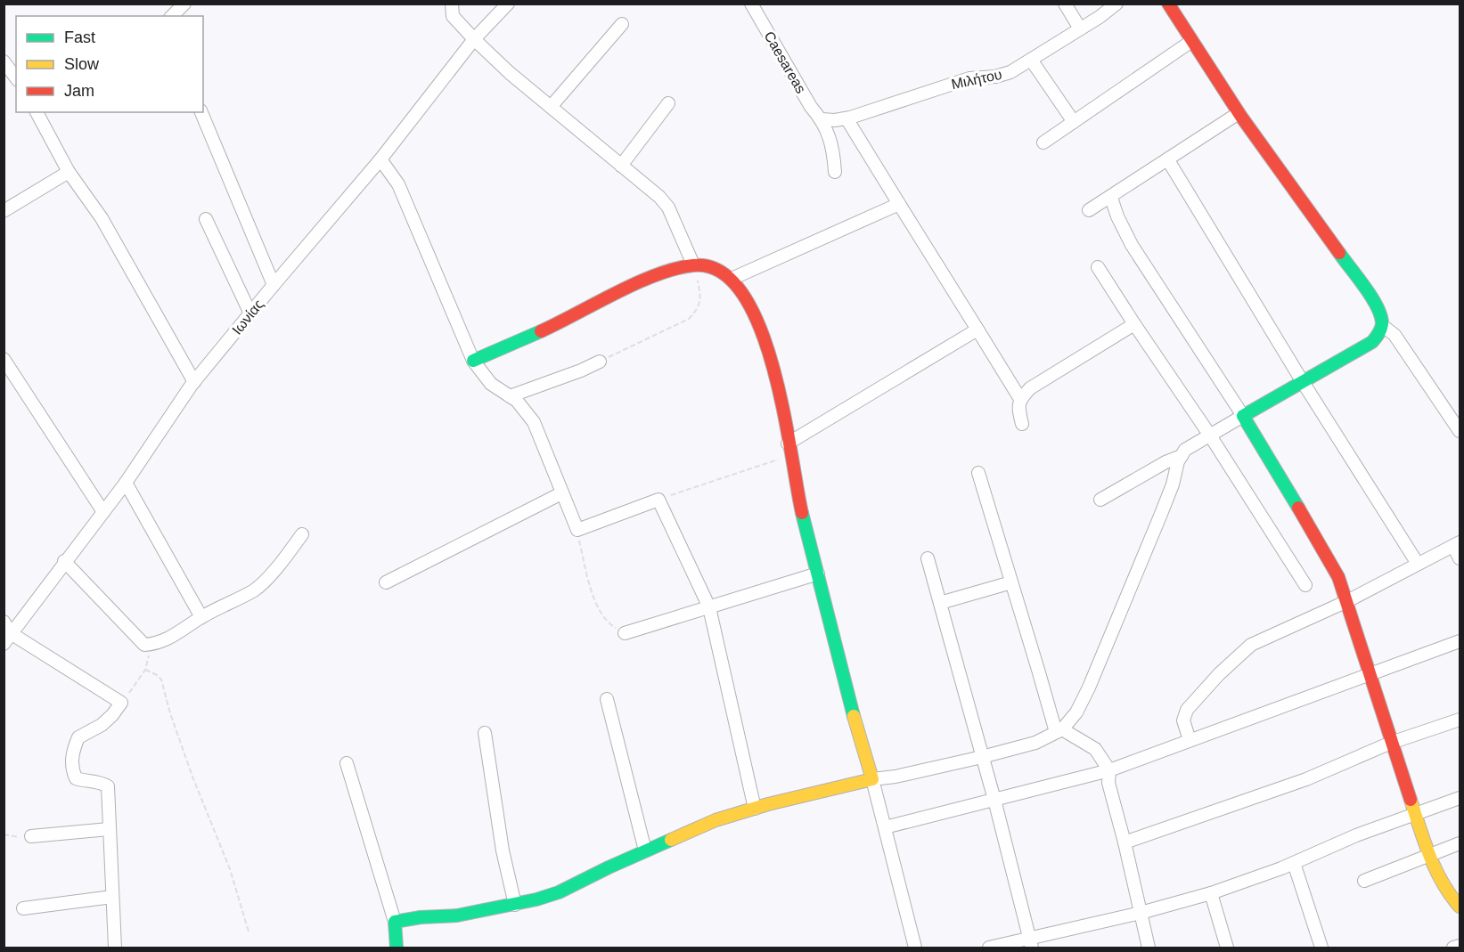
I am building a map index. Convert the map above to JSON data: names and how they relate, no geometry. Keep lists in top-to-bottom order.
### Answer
{
  "streets": {
    "street": ["Caesareas", "Μιλήτου", "Ιωνίας"]
  },
  "crossings": [
    ["Caesareas", "Μιλήτου"]
  ],
  "legend": ["Fast", "Slow", "Jam"]
}
